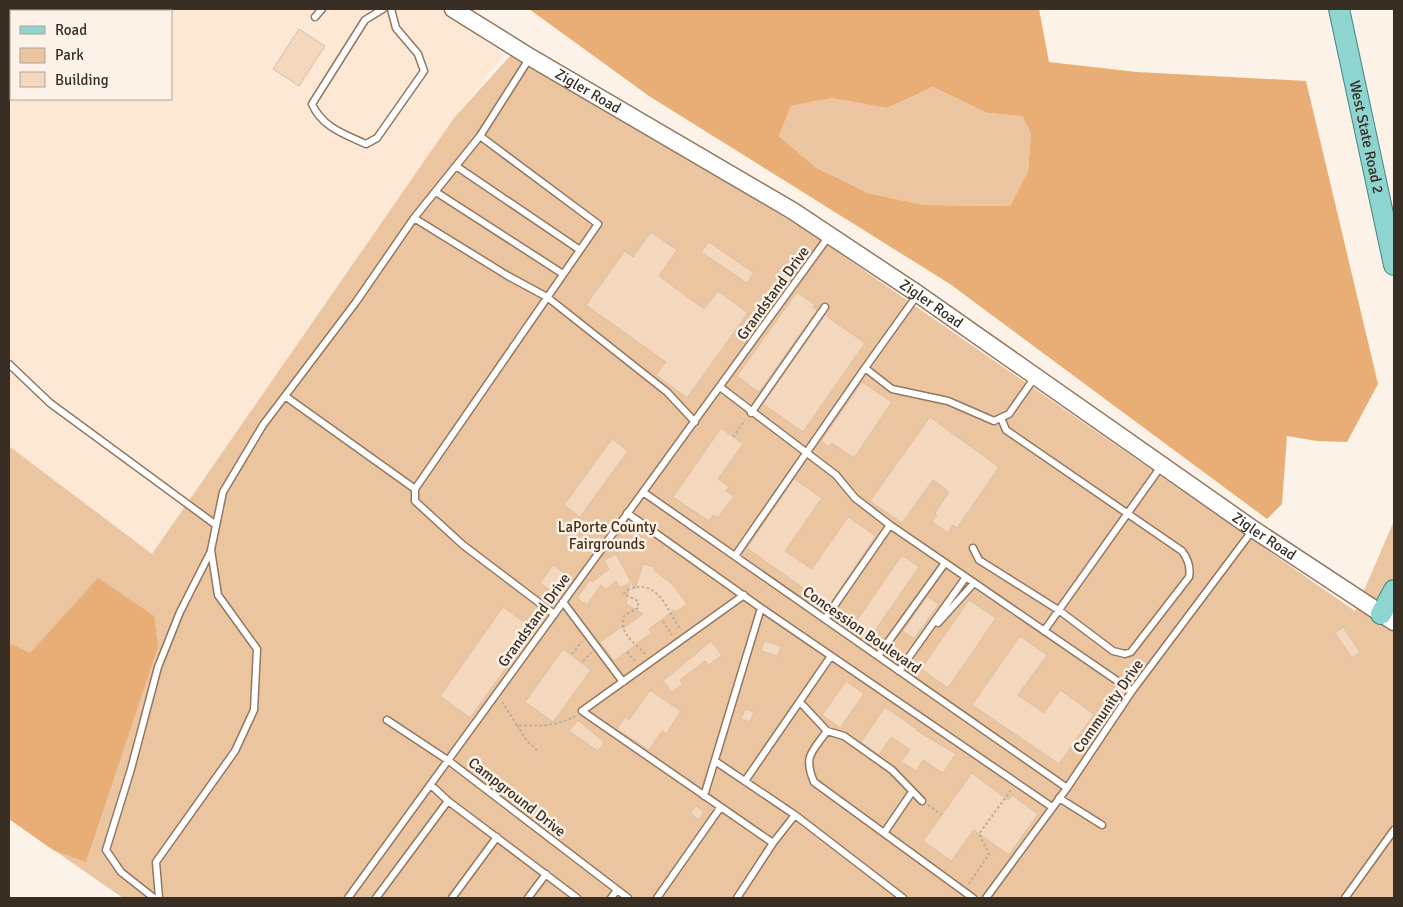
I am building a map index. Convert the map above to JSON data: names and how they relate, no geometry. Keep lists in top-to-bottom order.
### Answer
{
  "streets": {
    "main road": ["West State Road 2"],
    "street": ["Zigler Road"],
    "lane": [
      "Grandstand Drive",
      "Concession Boulevard",
      "Community Drive",
      "Campground Drive"
    ]
  },
  "crossings": [
    ["Zigler Road", "Grandstand Drive"],
    ["Zigler Road", "Community Drive"],
    ["Grandstand Drive", "Concession Boulevard"],
    ["Grandstand Drive", "Campground Drive"],
    ["Concession Boulevard", "Community Drive"]
  ],
  "parks": ["LaPorte County Fairgrounds"],
  "legend": ["Road", "Park", "Building"]
}
